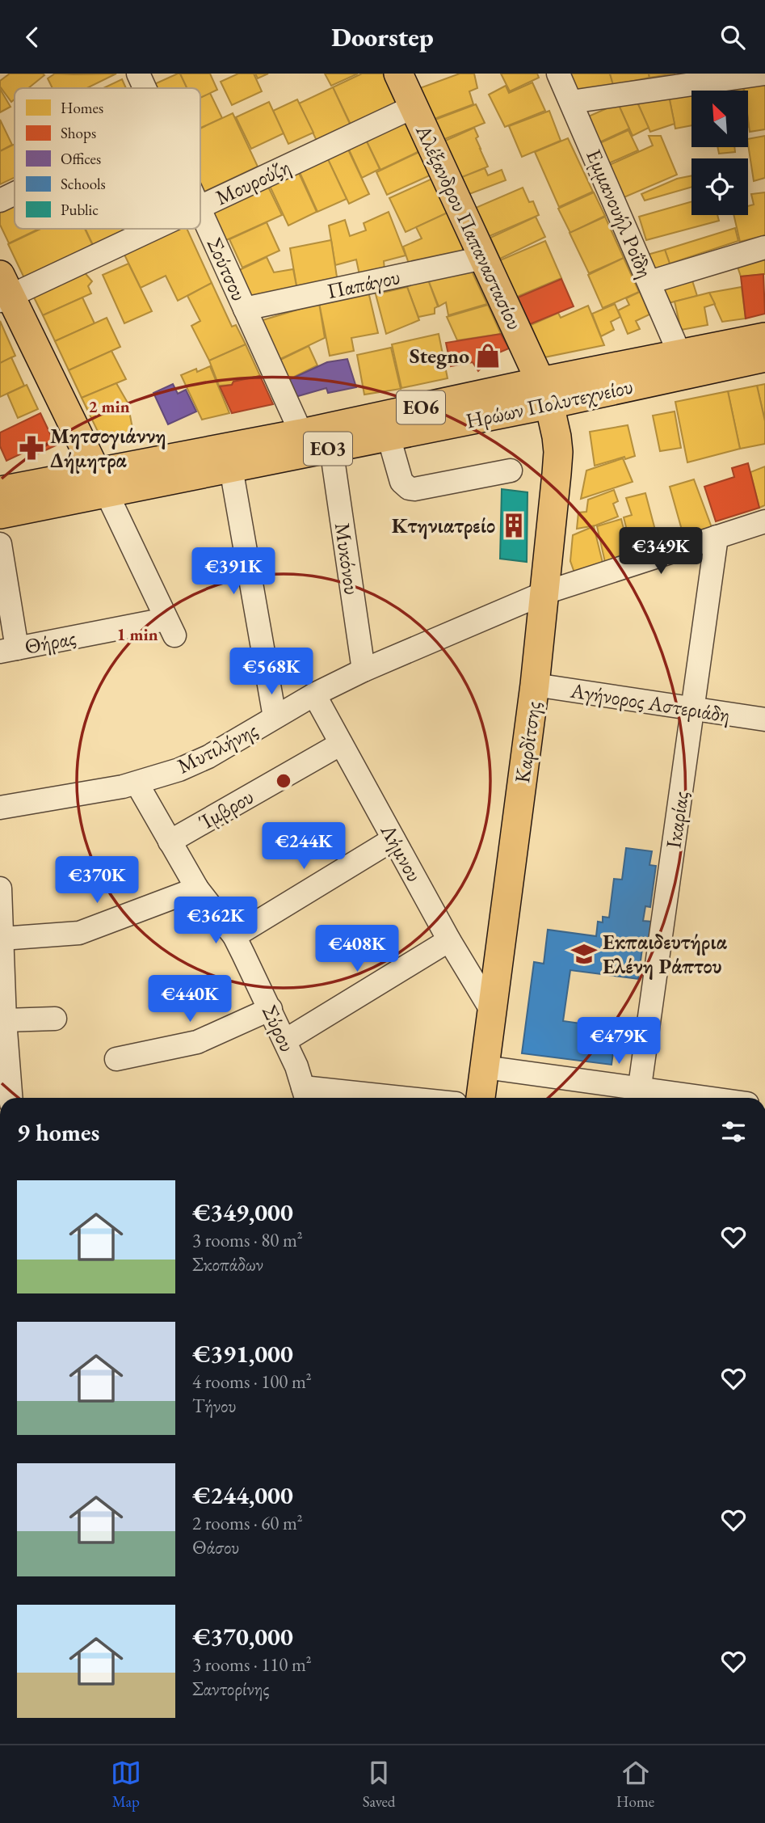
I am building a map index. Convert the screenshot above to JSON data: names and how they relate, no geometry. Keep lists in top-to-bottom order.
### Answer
{
  "streets": {
    "main road": [
      "Αλέξανδρου Παπαναστασίου",
      "Ηρώων Πολυτεχνείου",
      "ΕΟ6",
      "ΕΟ3",
      "Καρδίτσης"
    ],
    "street": [
      "Μουρούζη",
      "Εμμανουήλ Ροΐδη",
      "Σούτσου",
      "Παπάγου",
      "Μυκόνου",
      "Θήρας",
      "Αγήνορος Αστεριάδη",
      "Μυτιλήνης",
      "Ίμβρου",
      "Ικαρίας",
      "Λήμνου",
      "Σύρου"
    ]
  },
  "crossings": [
    ["Μουρούζη", "Αλέξανδρου Παπαναστασίου"],
    ["Εμμανουήλ Ροΐδη", "Ηρώων Πολυτεχνείου"],
    ["Αλέξανδρου Παπαναστασίου", "Παπάγου"],
    ["Αλέξανδρου Παπαναστασίου", "Ηρώων Πολυτεχνείου"],
    ["Αλέξανδρου Παπαναστασίου", "Καρδίτσης"],
    ["Σούτσου", "Παπάγου"],
    ["Σούτσου", "Ηρώων Πολυτεχνείου"],
    ["Ηρώων Πολυτεχνείου", "Μυκόνου"],
    ["Ηρώων Πολυτεχνείου", "Θήρας"],
    ["Ηρώων Πολυτεχνείου", "Καρδίτσης"],
    ["Μυκόνου", "Μυτιλήνης"],
    ["Αγήνορος Αστεριάδη", "Καρδίτσης"],
    ["Αγήνορος Αστεριάδη", "Ικαρίας"],
    ["Καρδίτσης", "Μυτιλήνης"],
    ["Καρδίτσης", "Λήμνου"],
    ["Μυτιλήνης", "Ικαρίας"],
    ["Μυτιλήνης", "Λήμνου"],
    ["Μυτιλήνης", "Σύρου"],
    ["Ίμβρου", "Λήμνου"],
    ["Ίμβρου", "Σύρου"]
  ],
  "places": {
    "shop": ["Stegno"],
    "pharmacy": ["Μητσογιάννη Δήμητρα"],
    "building": ["Κτηνιατρείο"],
    "school or university": ["Εκπαιδευτήρια Ελένη Ράπτου"]
  },
  "legend": [
    "Homes",
    "Shops",
    "Offices",
    "Schools",
    "Public"
  ],
  "north": "top left",
  "page": {
    "header": "Doorstep",
    "price": [
      "€349K",
      "€391K",
      "€568K",
      "€244K",
      "€370K",
      "€362K",
      "€408K",
      "€440K",
      "€479K"
    ],
    "heading": "9 homes",
    "list": [
      {
        "name": "€349,000",
        "note": "3 rooms · 80 m² · Σκοπάδων"
      },
      {
        "name": "€391,000",
        "note": "4 rooms · 100 m² · Τήνου"
      },
      {
        "name": "€244,000",
        "note": "2 rooms · 60 m² · Θάσου"
      },
      {
        "name": "€370,000",
        "note": "3 rooms · 110 m² · Σαντορίνης"
      }
    ],
    "tabs": ["Map", "Saved", "Home"]
  },
  "rings": ["2 min", "1 min"]
}
